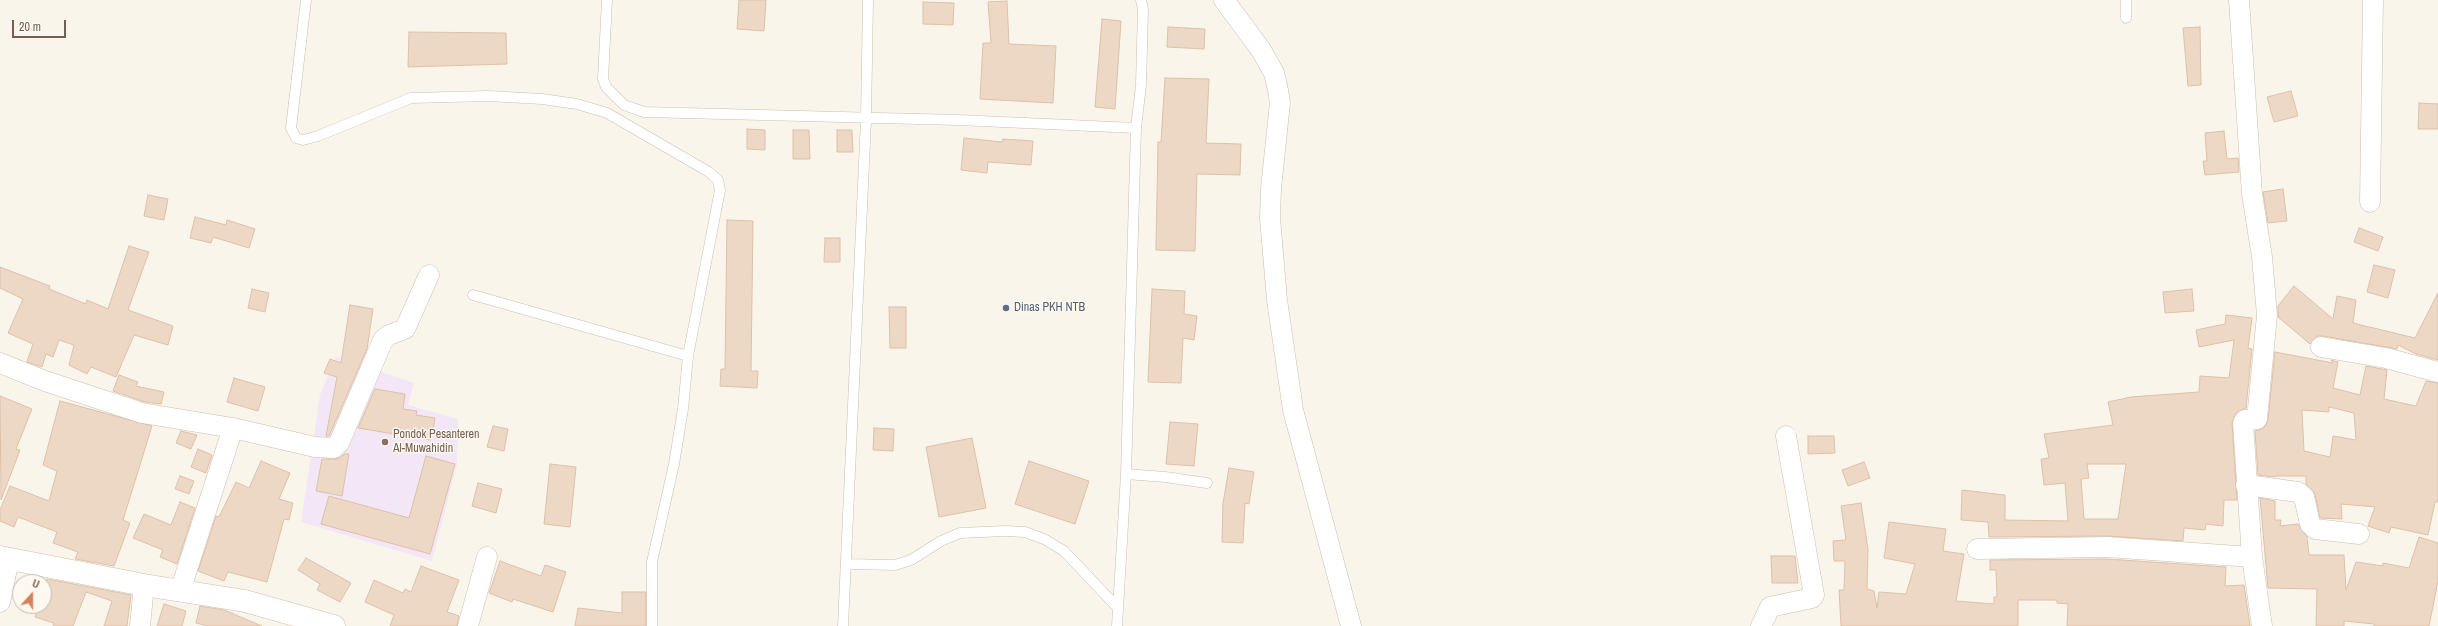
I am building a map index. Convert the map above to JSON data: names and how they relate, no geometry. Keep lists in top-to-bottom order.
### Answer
{
  "places": ["Dinas PKH NTB", "Pondok Pesanteren Al-Muwahidin"],
  "scale_bar": "20 m",
  "north": "top"
}
